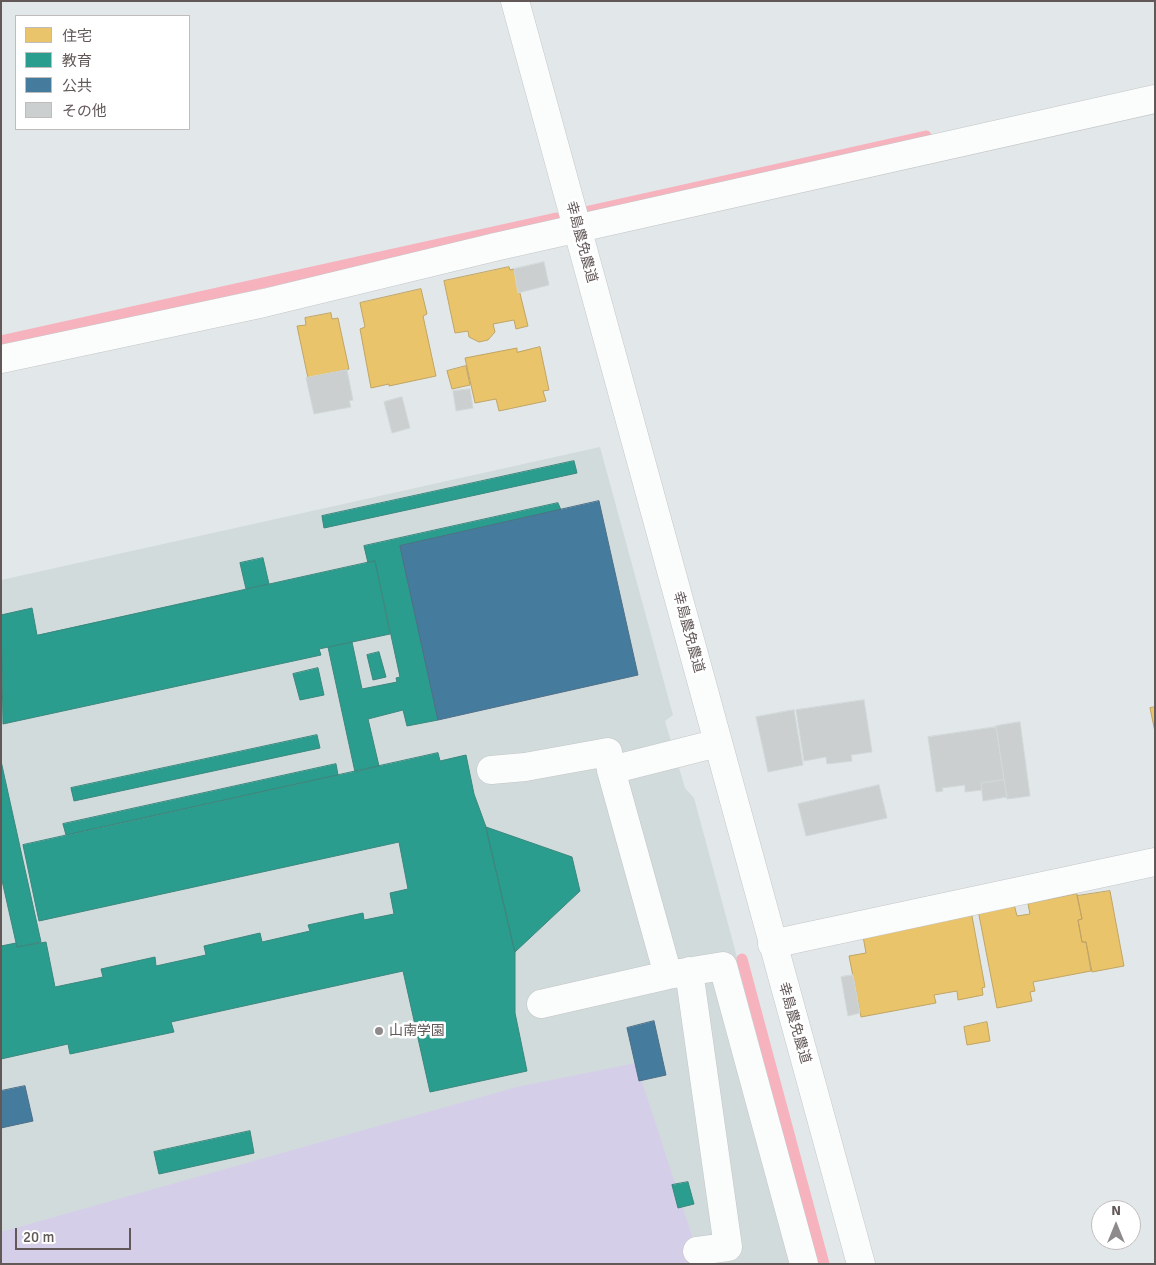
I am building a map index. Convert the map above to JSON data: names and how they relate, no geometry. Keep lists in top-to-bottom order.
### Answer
{
  "streets": {
    "street": ["幸島農免農道"]
  },
  "places": ["山南学園"],
  "legend": [
    "住宅",
    "教育",
    "公共",
    "その他"
  ],
  "scale_bar": "20 m",
  "north": "top"
}
